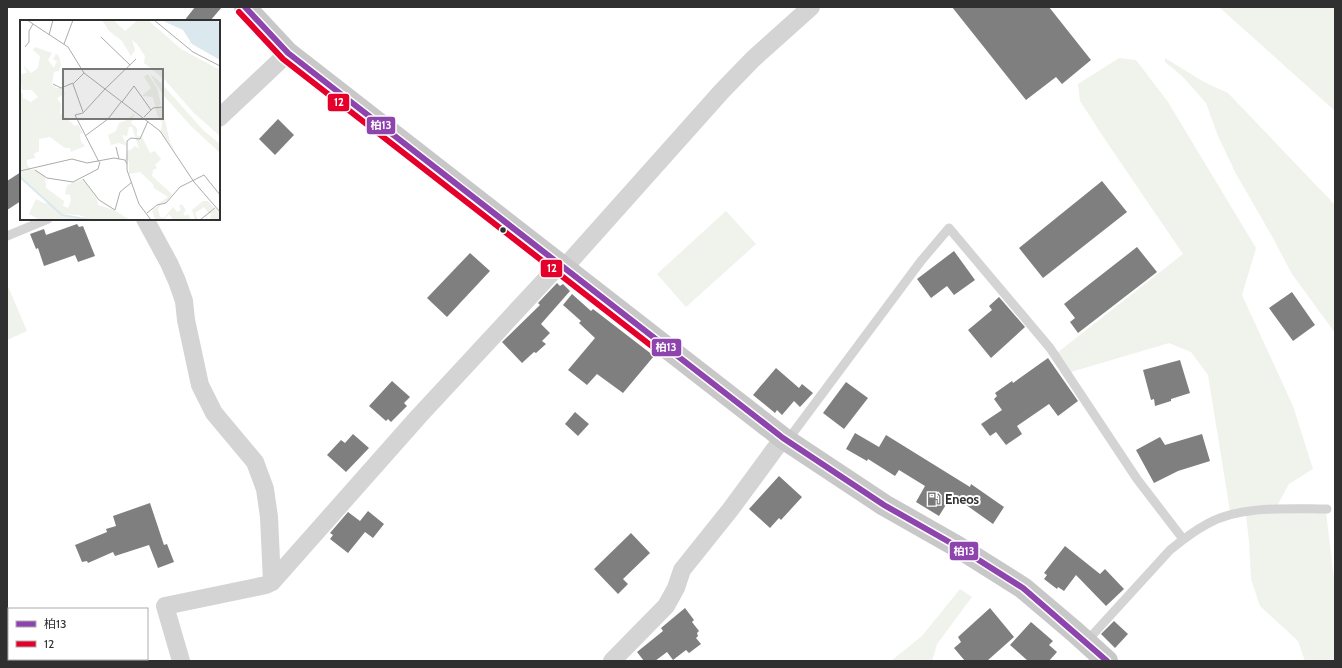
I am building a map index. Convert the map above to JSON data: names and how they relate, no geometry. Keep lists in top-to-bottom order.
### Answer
{
  "places": {
    "fuel station": ["Eneos"]
  },
  "lines": ["transit line 柏13", "transit line 12"],
  "legend": ["柏13", "12"]
}
